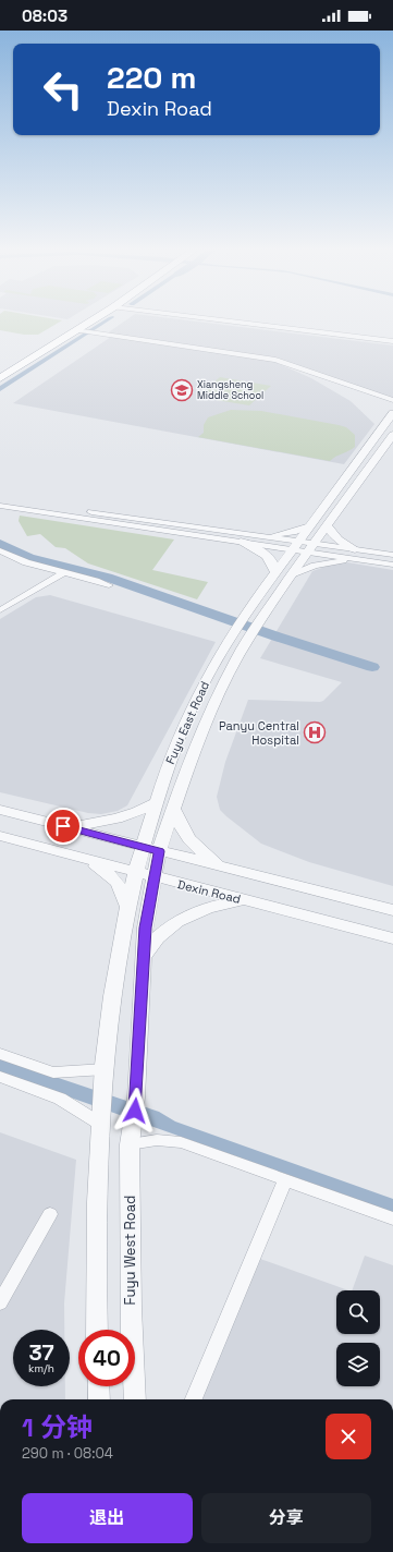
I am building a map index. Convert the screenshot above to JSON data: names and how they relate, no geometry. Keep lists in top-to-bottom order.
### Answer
{
  "streets": {
    "street": ["Fuyu East Road", "Dexin Road", "Fuyu West Road"]
  },
  "crossings": [
    ["Fuyu East Road", "Dexin Road"],
    ["Fuyu East Road", "Fuyu West Road"]
  ],
  "places": {
    "school or university": ["Xiangsheng Middle School"],
    "hospital": ["Panyu Central Hospital"]
  },
  "page": {
    "status": "08:03",
    "turn": ["220 m", "Dexin Road"],
    "speed": "37 km/h",
    "limit": "40",
    "heading": ["1 分钟", "290 m · 08:04"],
    "buttons": ["退出", "分享"]
  }
}
